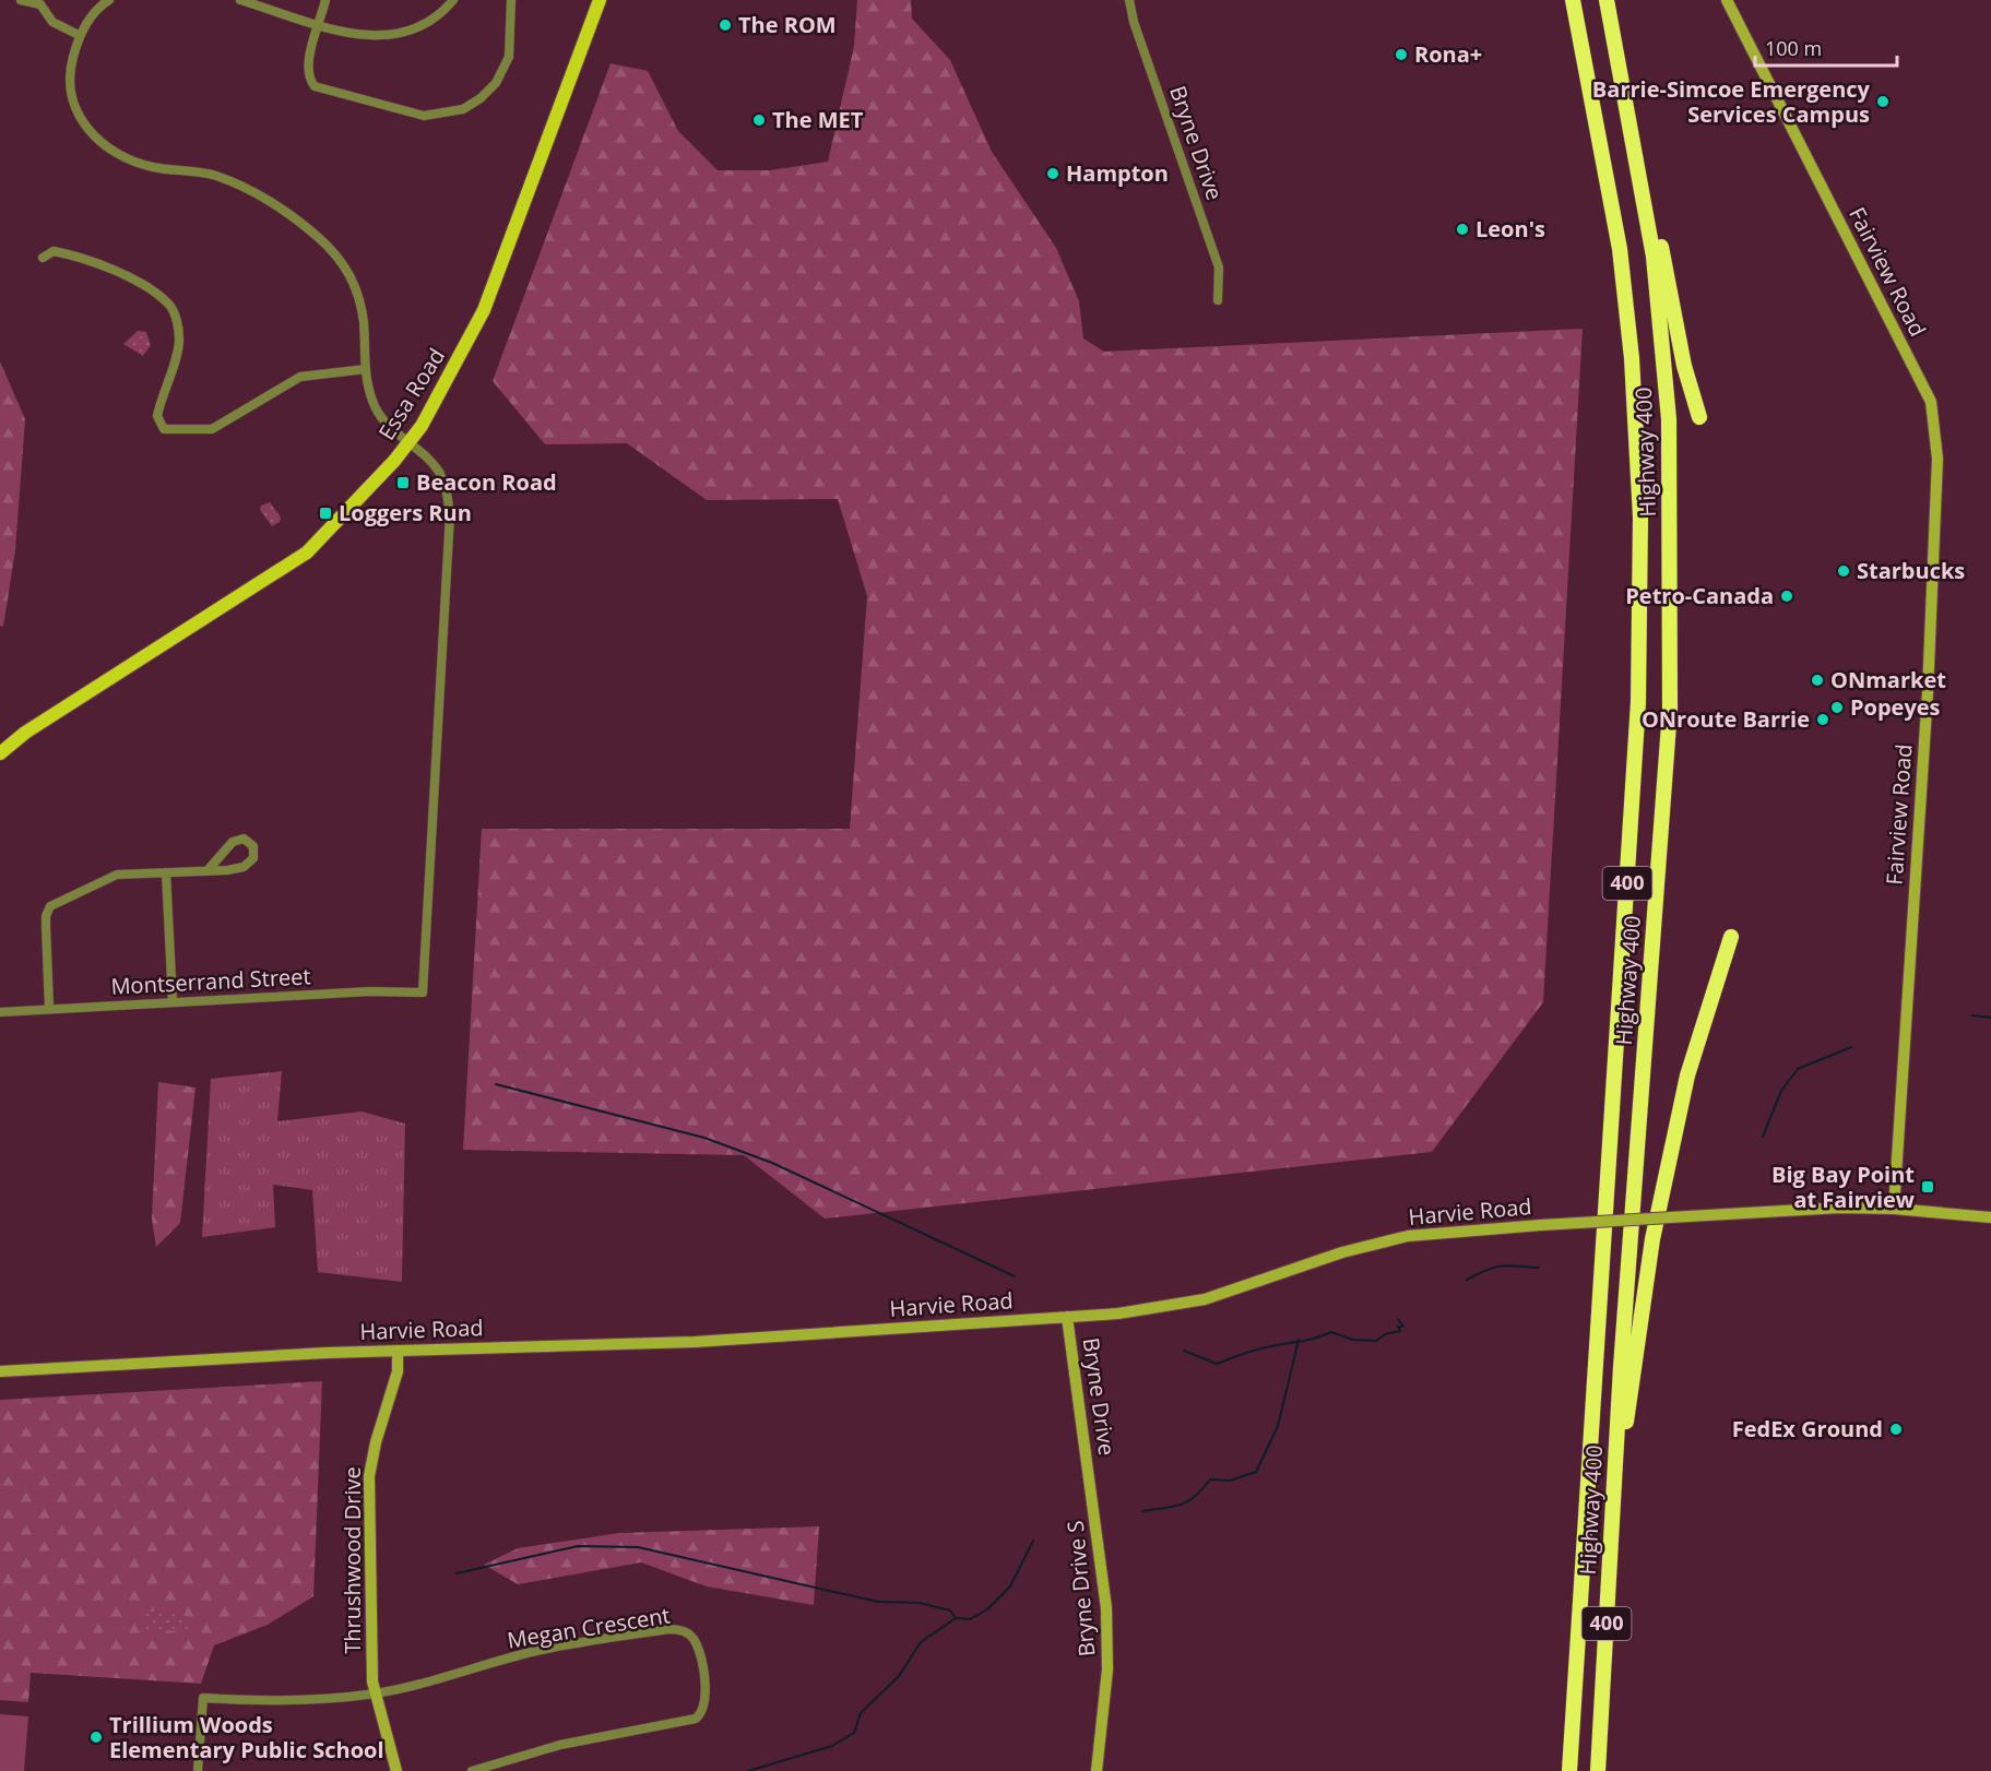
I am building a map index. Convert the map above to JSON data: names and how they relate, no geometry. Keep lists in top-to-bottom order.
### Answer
{
  "streets": {
    "highway": ["Highway 400", "400"],
    "main road": ["Essa Road"],
    "street": [
      "Bryne Drive",
      "Fairview Road",
      "Montserrand Street",
      "Harvie Road",
      "Thrushwood Drive",
      "Bryne Drive S",
      "Megan Crescent"
    ]
  },
  "crossings": [
    ["Bryne Drive", "Harvie Road"],
    ["Bryne Drive", "Bryne Drive S"],
    ["Fairview Road", "Harvie Road"],
    ["Essa Road", "Montserrand Street"],
    ["Harvie Road", "Thrushwood Drive"],
    ["Thrushwood Drive", "Megan Crescent"]
  ],
  "places": {
    "other": [
      "The ROM",
      "Rona+",
      "Barrie-Simcoe Emergency Services Campus",
      "The MET",
      "Hampton",
      "Leon's",
      "Starbucks",
      "Petro-Canada",
      "ONmarket",
      "Popeyes",
      "ONroute Barrie",
      "FedEx Ground",
      "Trillium Woods Elementary Public School"
    ],
    "transit": ["Beacon Road", "Loggers Run", "Big Bay Point at Fairview"]
  },
  "scale_bar": "100 m"
}
